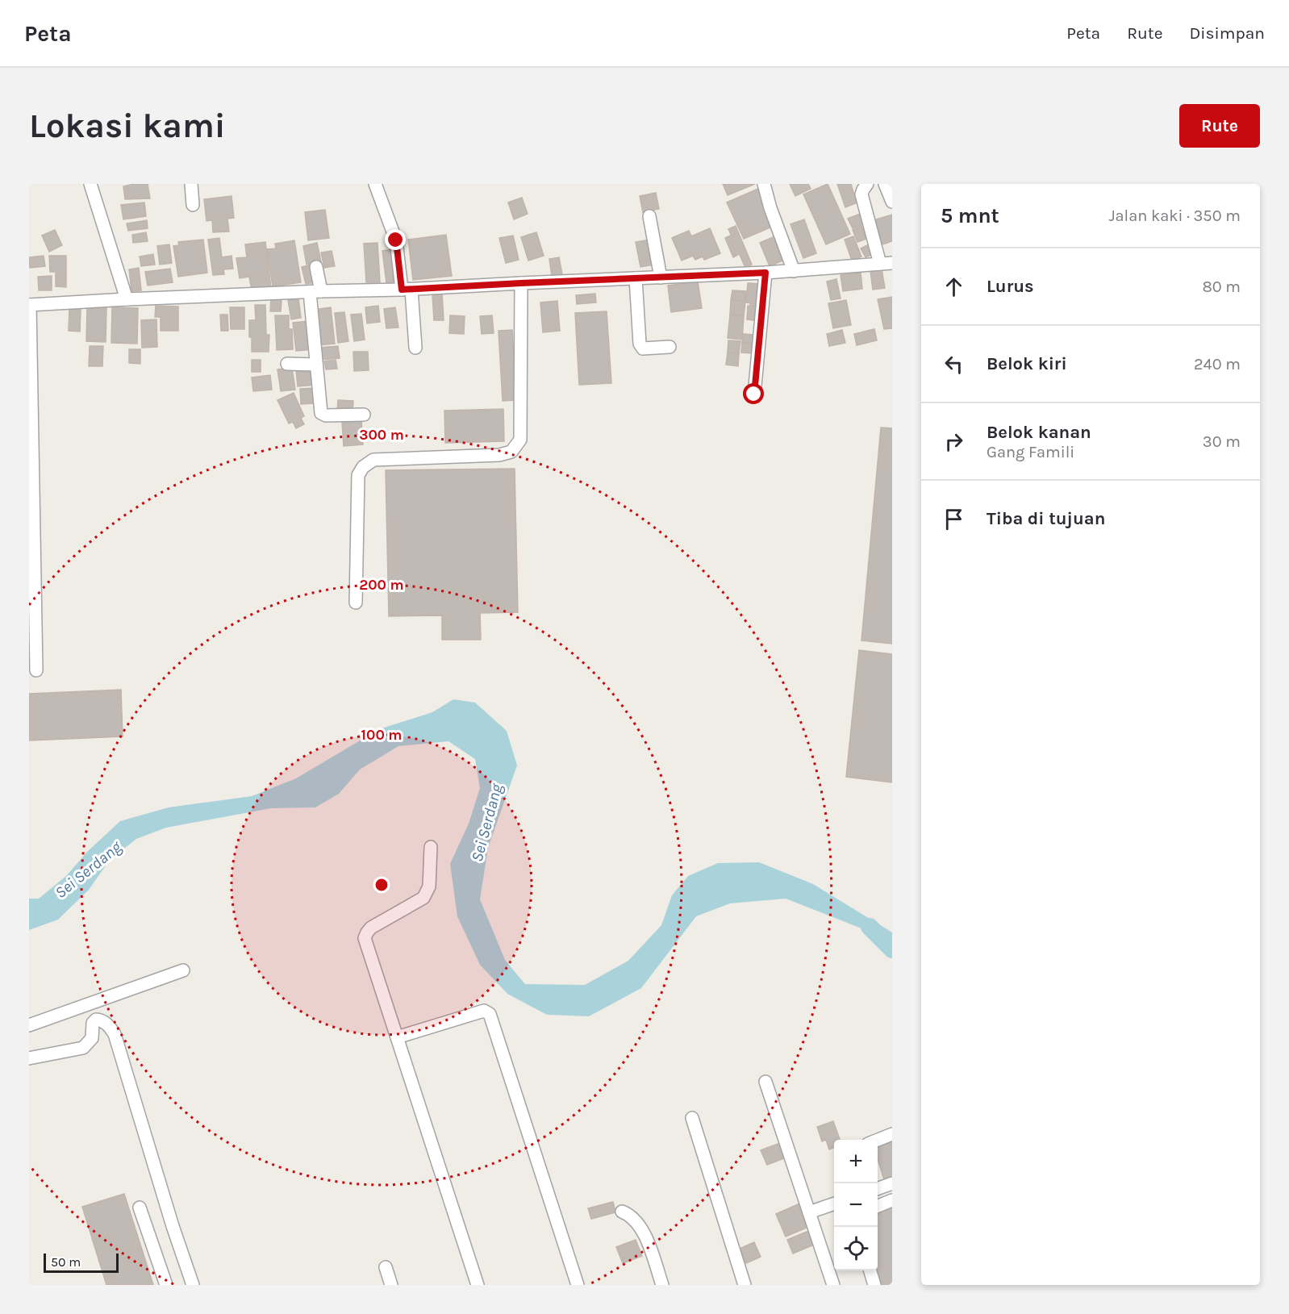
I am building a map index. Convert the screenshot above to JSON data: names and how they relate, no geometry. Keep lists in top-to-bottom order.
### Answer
{
  "water": ["Sei Serdang"],
  "scale_bar": "50 m",
  "page": {
    "header": "Peta",
    "nav": ["Peta", "Rute", "Disimpan"],
    "buttons": "Rute",
    "title": "Lokasi kami",
    "heading": ["5 mnt", "Jalan kaki · 350 m"],
    "list": [
      ["Lurus", "80 m"],
      ["Belok kiri", "240 m"],
      ["Belok kanan", "Gang Famili", "30 m"],
      "Tiba di tujuan"
    ],
    "map_buttons": ["+", "−"],
    "scale": "50 m"
  },
  "rings": ["300 m", "200 m", "100 m"]
}
